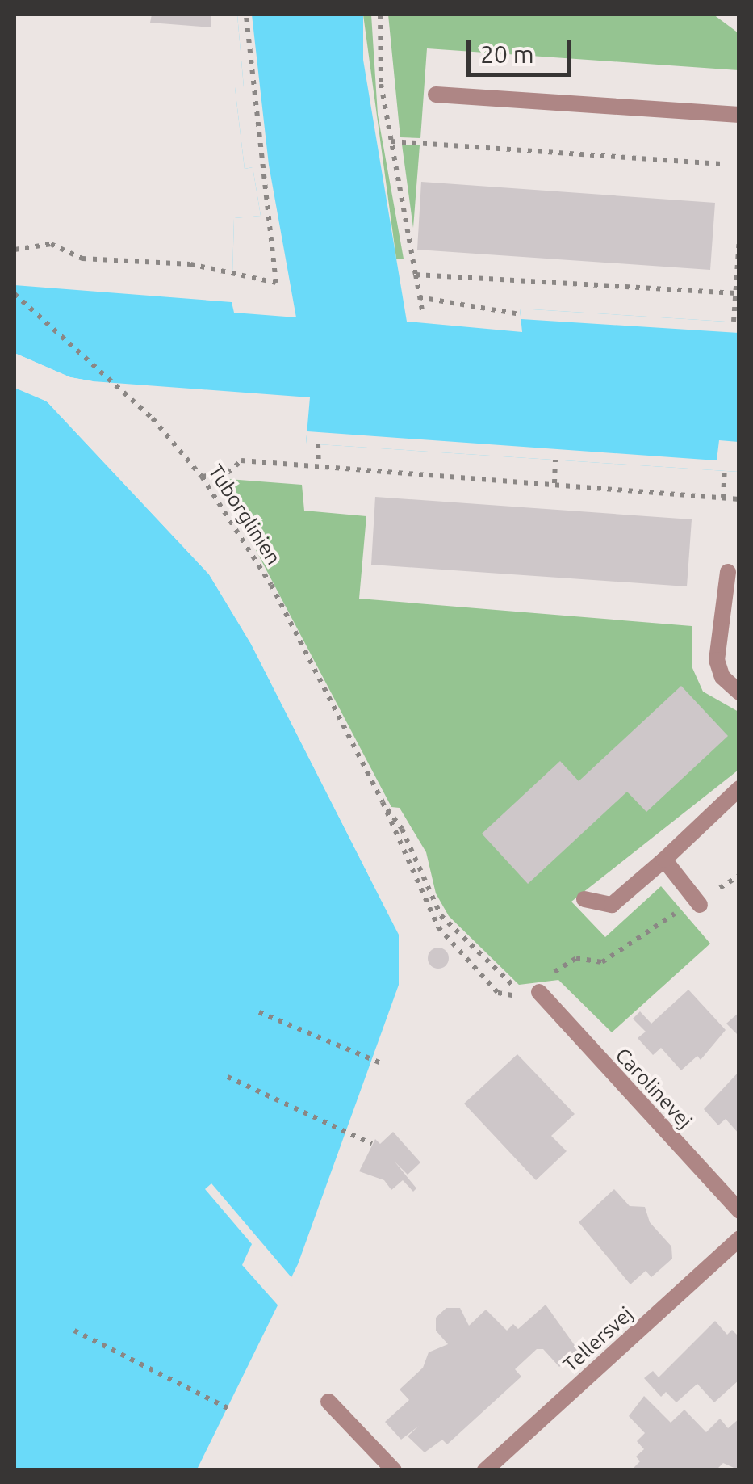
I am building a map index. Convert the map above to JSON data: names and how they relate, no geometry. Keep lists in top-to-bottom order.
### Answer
{
  "streets": {
    "street": ["Carolinevej", "Tellersvej"],
    "path": ["Tuborglinien"]
  },
  "crossings": [
    ["Tuborglinien", "Carolinevej"]
  ],
  "scale_bar": "20 m"
}
